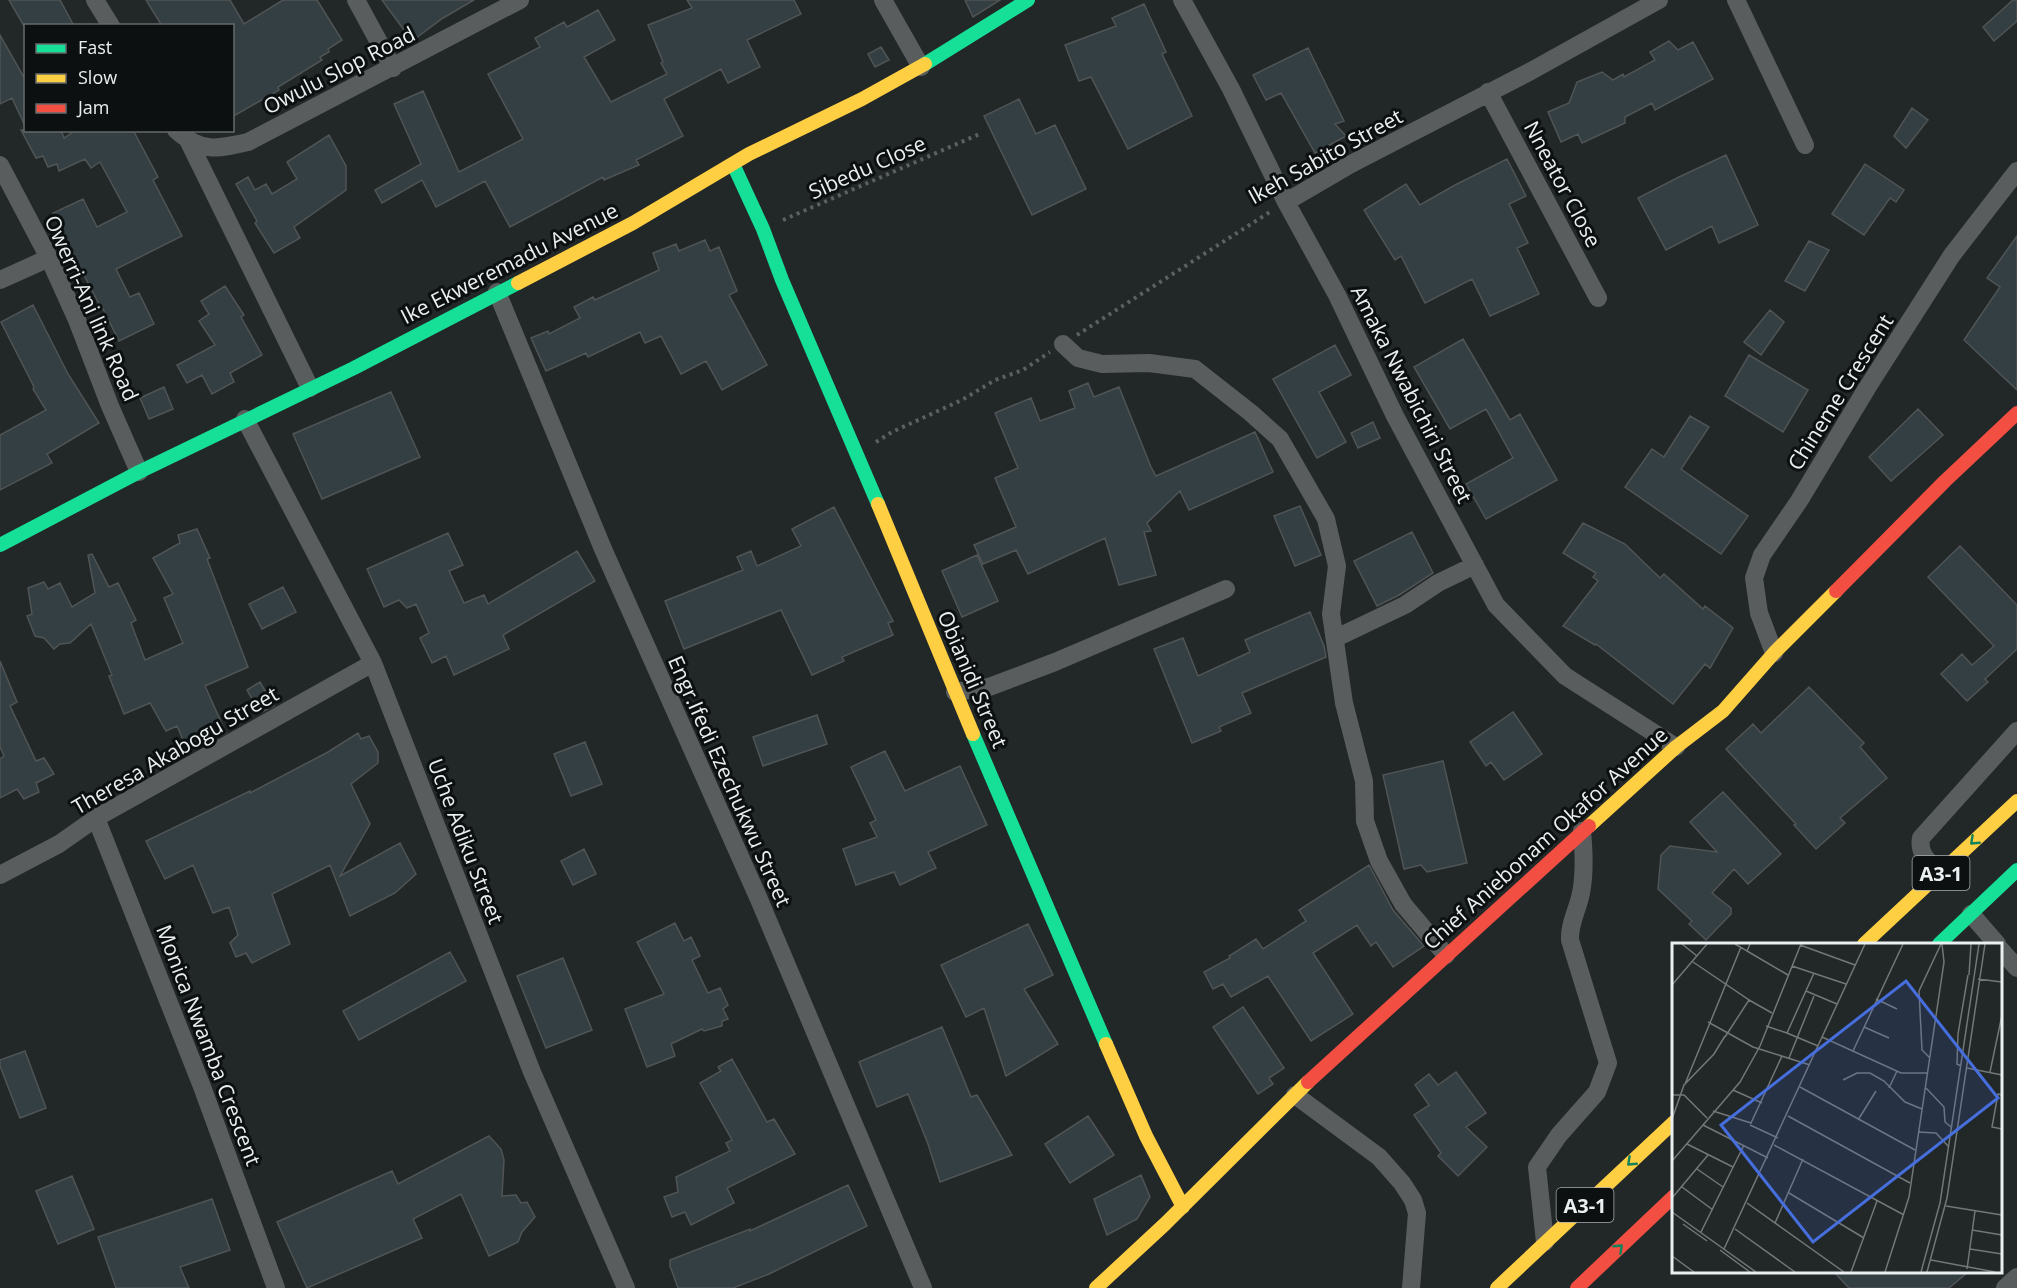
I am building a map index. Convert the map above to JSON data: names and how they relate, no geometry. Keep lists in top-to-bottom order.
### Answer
{
  "streets": {
    "main road": [
      "Ike Ekweremadu Avenue",
      "Obianidi Street",
      "Chief Aniebonam Okafor Avenue",
      "A3-1"
    ],
    "street": [
      "Owulu Slop Road",
      "Ikeh Sabito Street",
      "Nneator Close",
      "Owerri-Ani link Road",
      "Chineme Crescent",
      "Amaka Nwabichiri Street",
      "Theresa Akabogu Street",
      "Engr.Ifedi Ezechukwu Street",
      "Uche Adiku Street",
      "Monica Nwamba Crescent"
    ],
    "path": ["Sibedu Close"]
  },
  "crossings": [
    ["Ikeh Sabito Street", "Nneator Close"],
    ["Ikeh Sabito Street", "Amaka Nwabichiri Street"],
    ["Ikeh Sabito Street", "Obianidi Street"],
    ["Sibedu Close", "Obianidi Street"],
    ["Ike Ekweremadu Avenue", "Owerri-Ani link Road"],
    ["Ike Ekweremadu Avenue", "Obianidi Street"],
    ["Ike Ekweremadu Avenue", "Engr.Ifedi Ezechukwu Street"],
    ["Ike Ekweremadu Avenue", "Uche Adiku Street"],
    ["Chineme Crescent", "Chief Aniebonam Okafor Avenue"],
    ["Amaka Nwabichiri Street", "Chief Aniebonam Okafor Avenue"],
    ["Obianidi Street", "Chief Aniebonam Okafor Avenue"],
    ["Theresa Akabogu Street", "Uche Adiku Street"],
    ["Theresa Akabogu Street", "Monica Nwamba Crescent"]
  ],
  "legend": ["Fast", "Slow", "Jam"]
}
